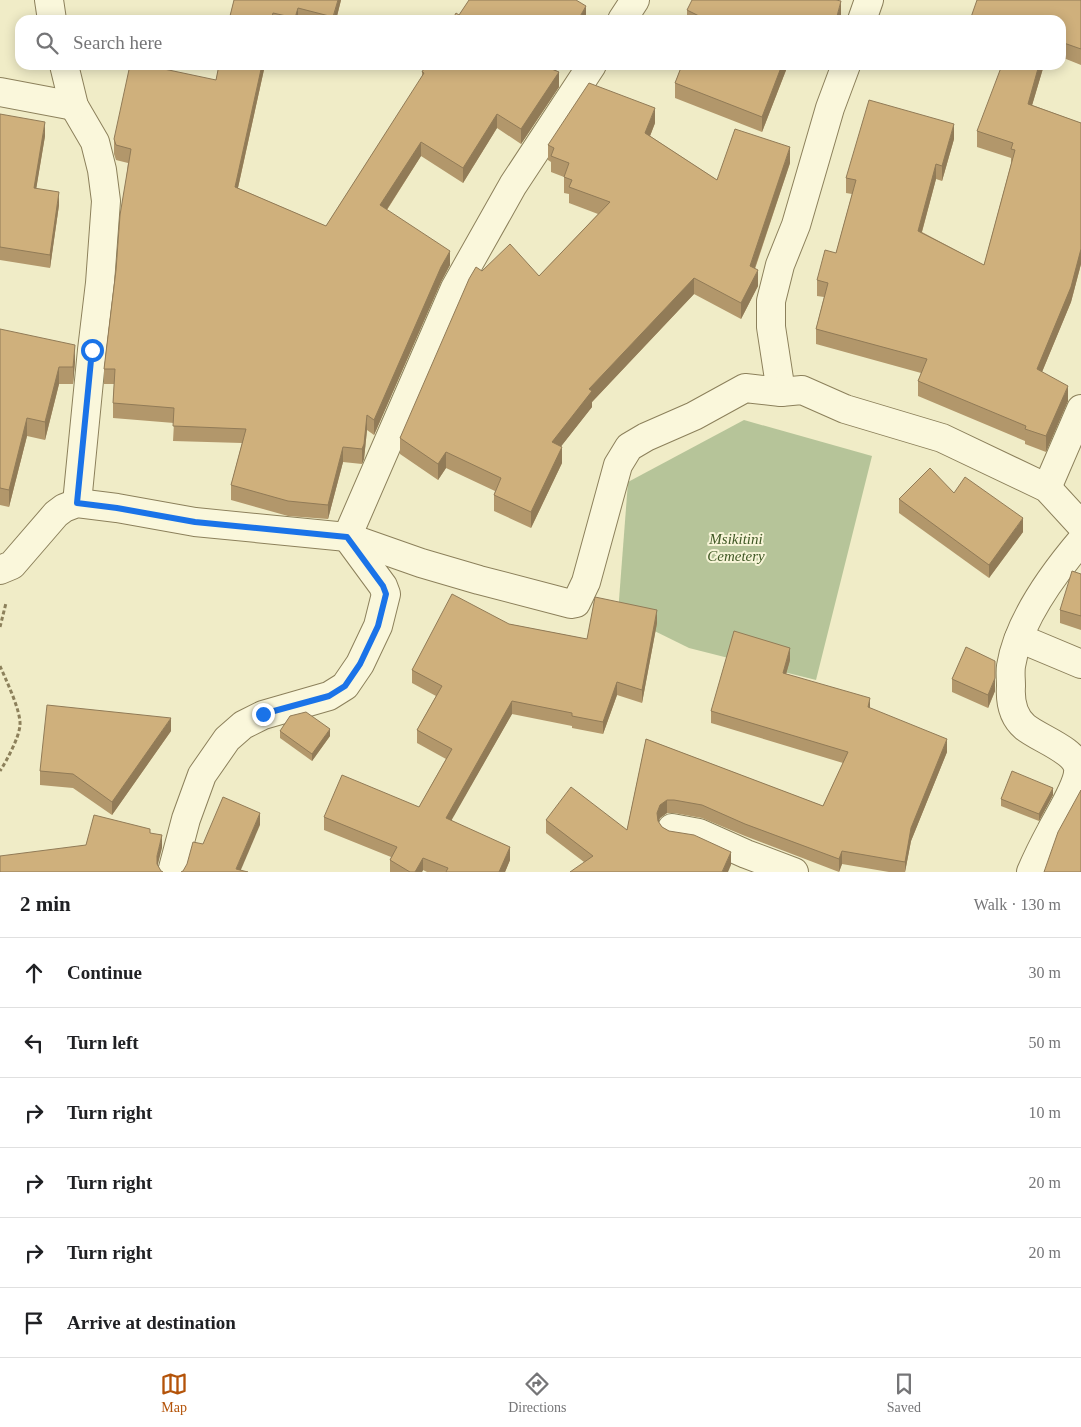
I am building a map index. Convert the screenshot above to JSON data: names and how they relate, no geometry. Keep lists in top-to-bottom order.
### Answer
{
  "parks": ["Msikitini Cemetery"],
  "page": {
    "search": "Search here",
    "heading": ["2 min", "Walk · 130 m"],
    "list": [
      ["Continue", "30 m"],
      ["Turn left", "50 m"],
      ["Turn right", "10 m"],
      ["Turn right", "20 m"],
      ["Turn right", "20 m"],
      "Arrive at destination"
    ],
    "nav": ["Map", "Directions", "Saved"]
  }
}
